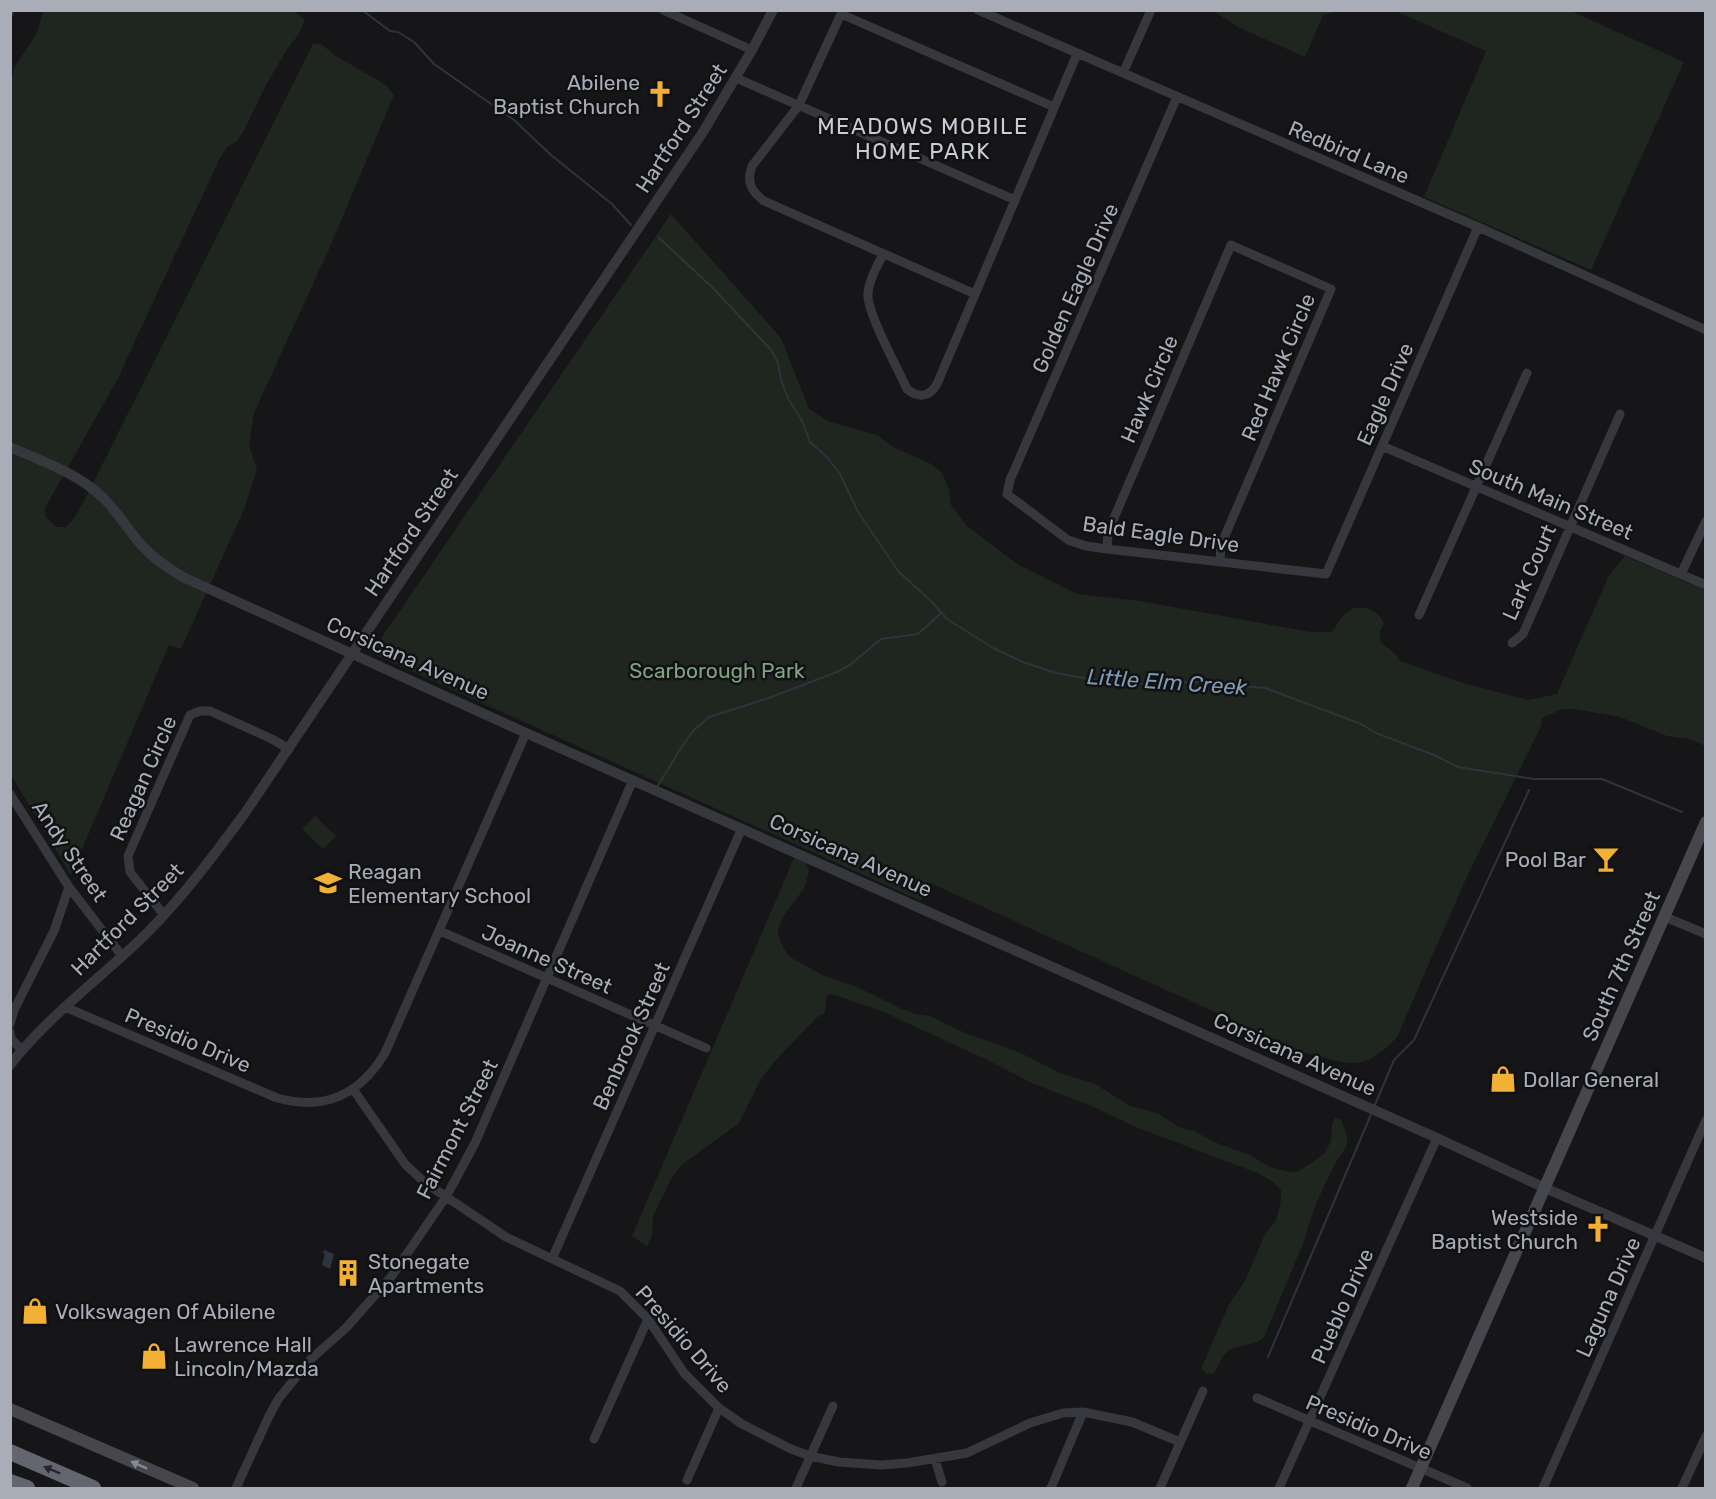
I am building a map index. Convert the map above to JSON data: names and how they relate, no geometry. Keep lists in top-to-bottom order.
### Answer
{
  "streets": {
    "main road": ["South 7th Street"],
    "street": [
      "Hartford Street",
      "Redbird Lane",
      "Golden Eagle Drive",
      "Red Hawk Circle",
      "Hawk Circle",
      "Eagle Drive",
      "South Main Street",
      "Bald Eagle Drive",
      "Lark Court",
      "Corsicana Avenue",
      "Reagan Circle",
      "Andy Street",
      "Joanne Street",
      "Benbrook Street",
      "Presidio Drive",
      "Fairmont Street",
      "Laguna Drive",
      "Pueblo Drive"
    ]
  },
  "crossings": [
    ["Hartford Street", "Corsicana Avenue"],
    ["Hartford Street", "Reagan Circle"],
    ["Hartford Street", "Andy Street"],
    ["Hartford Street", "Presidio Drive"],
    ["Redbird Lane", "Golden Eagle Drive"],
    ["Redbird Lane", "Eagle Drive"],
    ["Golden Eagle Drive", "Bald Eagle Drive"],
    ["Red Hawk Circle", "Hawk Circle"],
    ["Red Hawk Circle", "Bald Eagle Drive"],
    ["Hawk Circle", "Bald Eagle Drive"],
    ["Eagle Drive", "South Main Street"],
    ["Eagle Drive", "Bald Eagle Drive"],
    ["South Main Street", "Lark Court"],
    ["Corsicana Avenue", "South 7th Street"],
    ["Corsicana Avenue", "Benbrook Street"],
    ["Corsicana Avenue", "Fairmont Street"],
    ["Corsicana Avenue", "Laguna Drive"],
    ["Corsicana Avenue", "Pueblo Drive"],
    ["Joanne Street", "Benbrook Street"],
    ["Joanne Street", "Fairmont Street"],
    ["South 7th Street", "Presidio Drive"],
    ["Benbrook Street", "Presidio Drive"],
    ["Presidio Drive", "Fairmont Street"],
    ["Presidio Drive", "Pueblo Drive"]
  ],
  "districts": ["MEADOWS MOBILE HOME PARK"],
  "water": ["Little Elm Creek"],
  "parks": ["Scarborough Park"],
  "places": {
    "church": ["Abilene Baptist Church", "Westside Baptist Church"],
    "bar": ["Pool Bar"],
    "school or university": ["Reagan Elementary School"],
    "shop": ["Dollar General", "Volkswagen Of Abilene", "Lawrence Hall Lincoln/Mazda"],
    "building": ["Stonegate Apartments"]
  }
}
